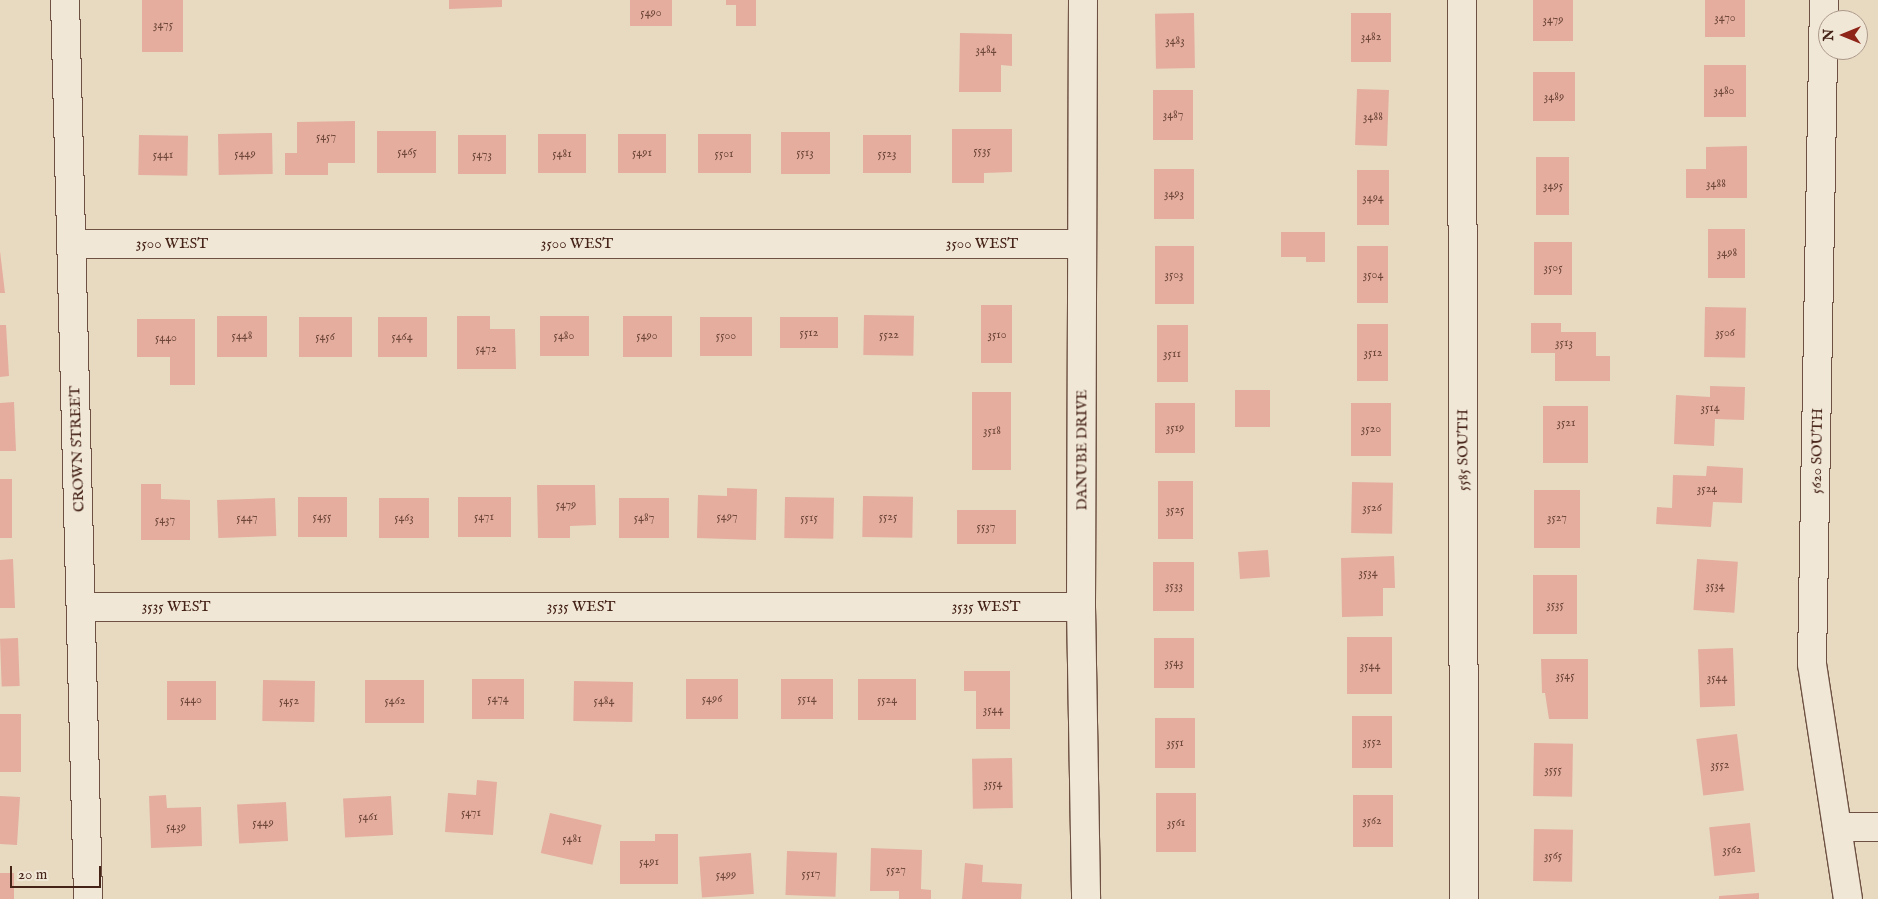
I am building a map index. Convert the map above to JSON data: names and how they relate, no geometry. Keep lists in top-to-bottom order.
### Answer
{
  "streets": {
    "street": [
      "3500 WEST",
      "CROWN STREET",
      "DANUBE DRIVE",
      "5585 SOUTH",
      "5620 SOUTH",
      "3535 WEST"
    ]
  },
  "crossings": [
    ["3500 WEST", "CROWN STREET"],
    ["3500 WEST", "DANUBE DRIVE"],
    ["CROWN STREET", "3535 WEST"],
    ["DANUBE DRIVE", "3535 WEST"]
  ],
  "house_numbers": [
    "5490",
    "3470",
    "3479",
    "3475",
    "3482",
    "3483",
    "3484",
    "3480",
    "3489",
    "3487",
    "3488",
    "5457",
    "5535",
    "5465",
    "5491",
    "5513",
    "5449",
    "5481",
    "5501",
    "5523",
    "5441",
    "5473",
    "3488",
    "3495",
    "3493",
    "3494",
    "3498",
    "3505",
    "3503",
    "3504",
    "5512",
    "3506",
    "5522",
    "3510",
    "5448",
    "5480",
    "5490",
    "5500",
    "5456",
    "5464",
    "5440",
    "3513",
    "5472",
    "3512",
    "3511",
    "3514",
    "3521",
    "3519",
    "3520",
    "3518",
    "3524",
    "5479",
    "3526",
    "3525",
    "5455",
    "5471",
    "5497",
    "5525",
    "5447",
    "5463",
    "5487",
    "5515",
    "3527",
    "5437",
    "5537",
    "3534",
    "3533",
    "3534",
    "3535",
    "3543",
    "3544",
    "3545",
    "3544",
    "5474",
    "5496",
    "5514",
    "5440",
    "5524",
    "5452",
    "5462",
    "5484",
    "3544",
    "3552",
    "3551",
    "3552",
    "3555",
    "3554",
    "5471",
    "5461",
    "3562",
    "5449",
    "3561",
    "5439",
    "5481",
    "3562",
    "3565",
    "5491",
    "5527",
    "5517",
    "5499"
  ],
  "scale_bar": "20 m",
  "north": "left"
}
